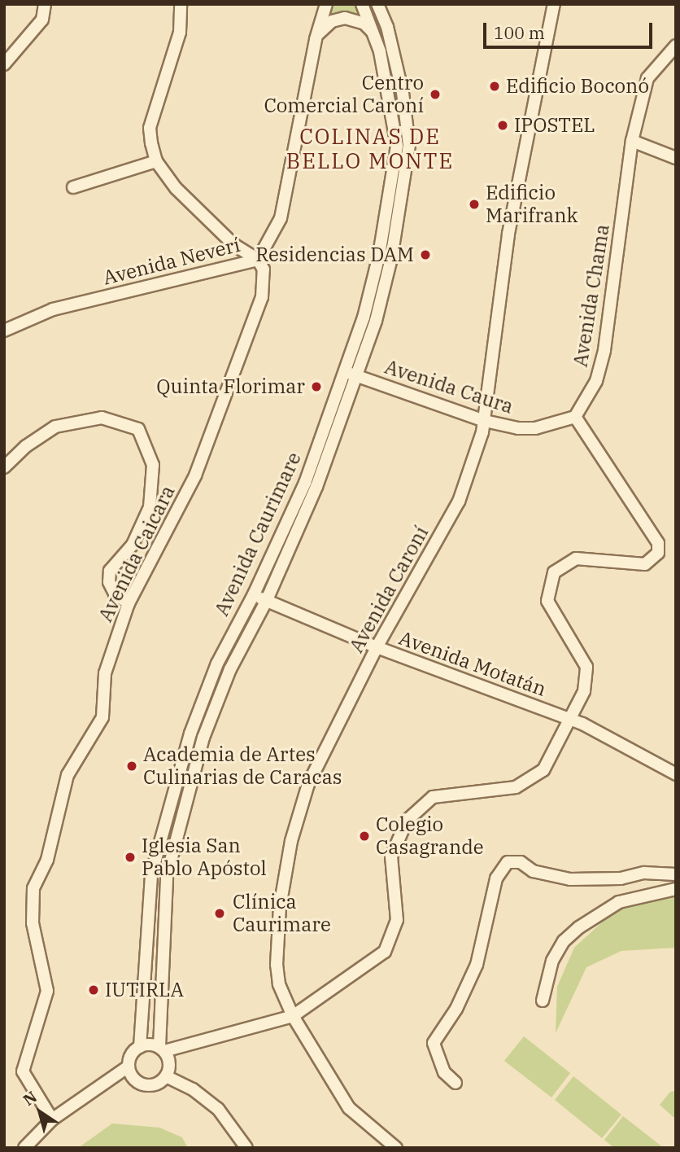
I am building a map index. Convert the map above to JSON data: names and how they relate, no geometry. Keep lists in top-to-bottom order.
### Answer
{
  "streets": {
    "street": [
      "Avenida Neverí",
      "Avenida Chama",
      "Avenida Caura",
      "Avenida Caurimare",
      "Avenida Caicara",
      "Avenida Caroní",
      "Avenida Motatán"
    ]
  },
  "crossings": [
    ["Avenida Neverí", "Avenida Caicara"],
    ["Avenida Chama", "Avenida Caura"],
    ["Avenida Caura", "Avenida Caurimare"],
    ["Avenida Caura", "Avenida Caroní"],
    ["Avenida Caurimare", "Avenida Motatán"],
    ["Avenida Caroní", "Avenida Motatán"]
  ],
  "districts": ["COLINAS DE BELLO MONTE"],
  "places": [
    "Edificio Boconó",
    "Centro Comercial Caroní",
    "IPOSTEL",
    "Edificio Marifrank",
    "Residencias DAM",
    "Quinta Florimar",
    "Academia de Artes Culinarias de Caracas",
    "Colegio Casagrande",
    "Iglesia San Pablo Apóstol",
    "Clínica Caurimare",
    "IUTIRLA"
  ],
  "scale_bar": "100 m",
  "north": "top left"
}
